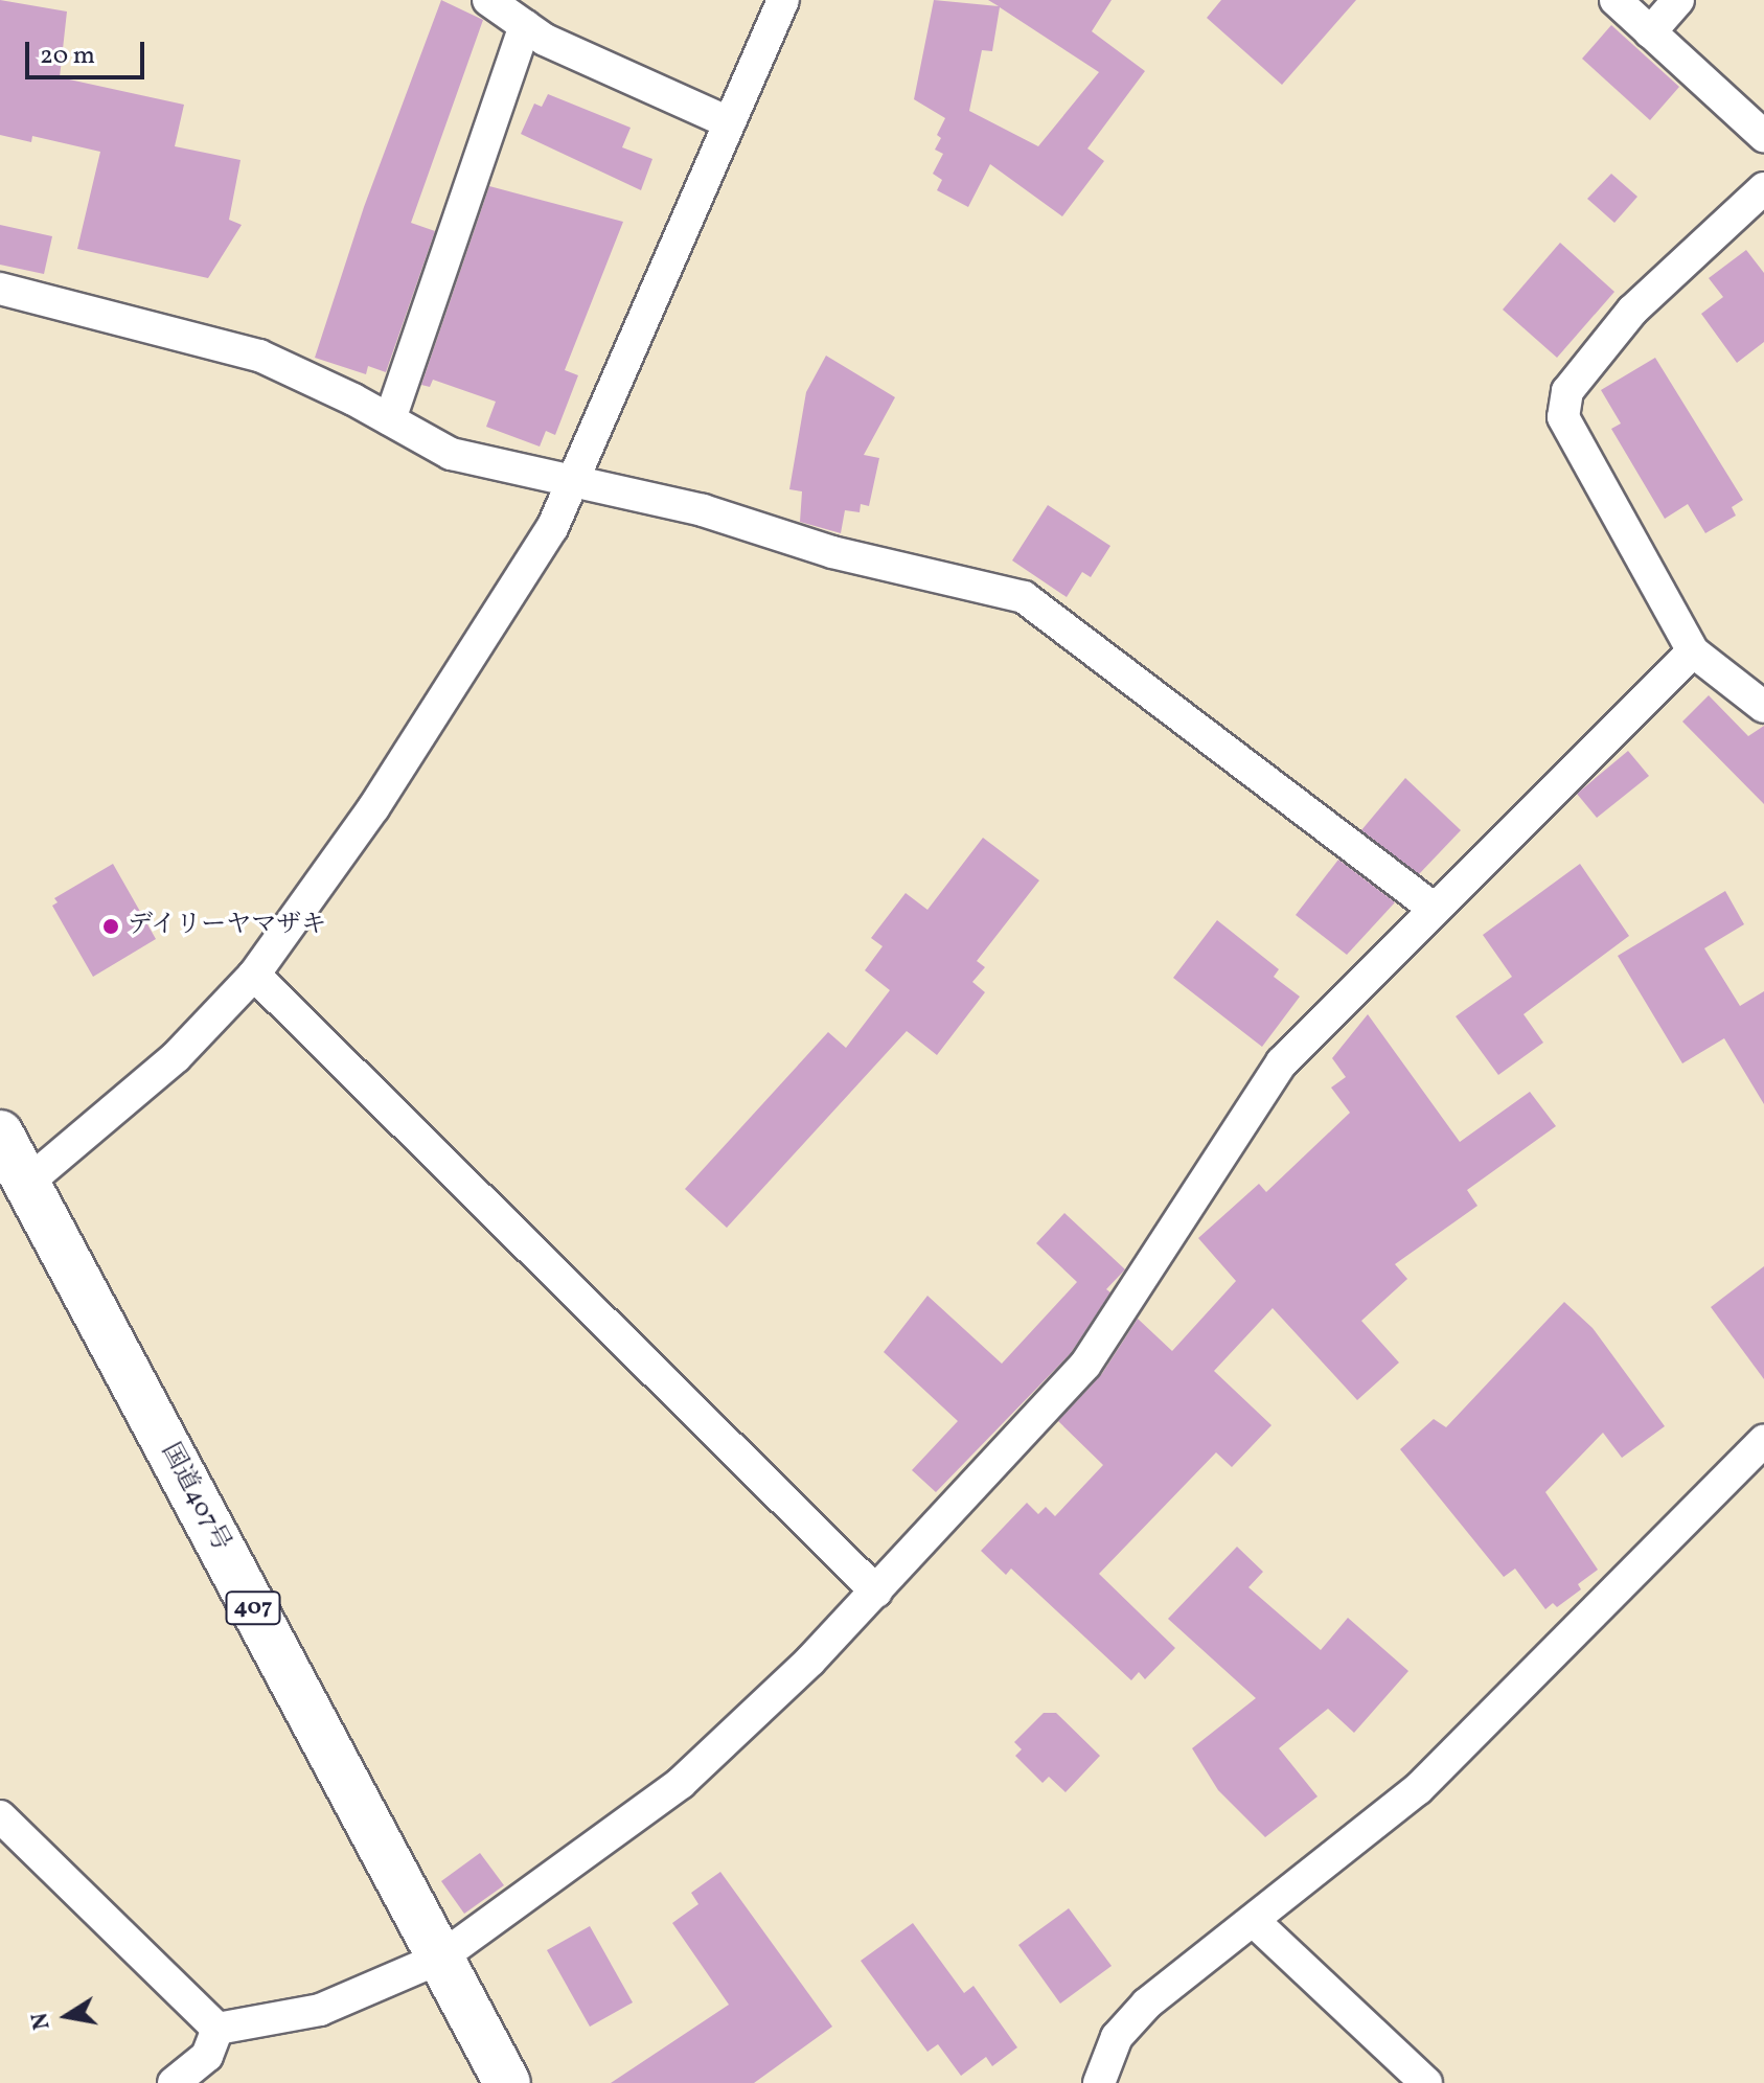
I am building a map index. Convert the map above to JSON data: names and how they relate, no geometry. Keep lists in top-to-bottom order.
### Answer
{
  "streets": {
    "highway": ["国道407号", "407"]
  },
  "places": ["デイリーヤマザキ"],
  "scale_bar": "20 m",
  "north": "left"
}
